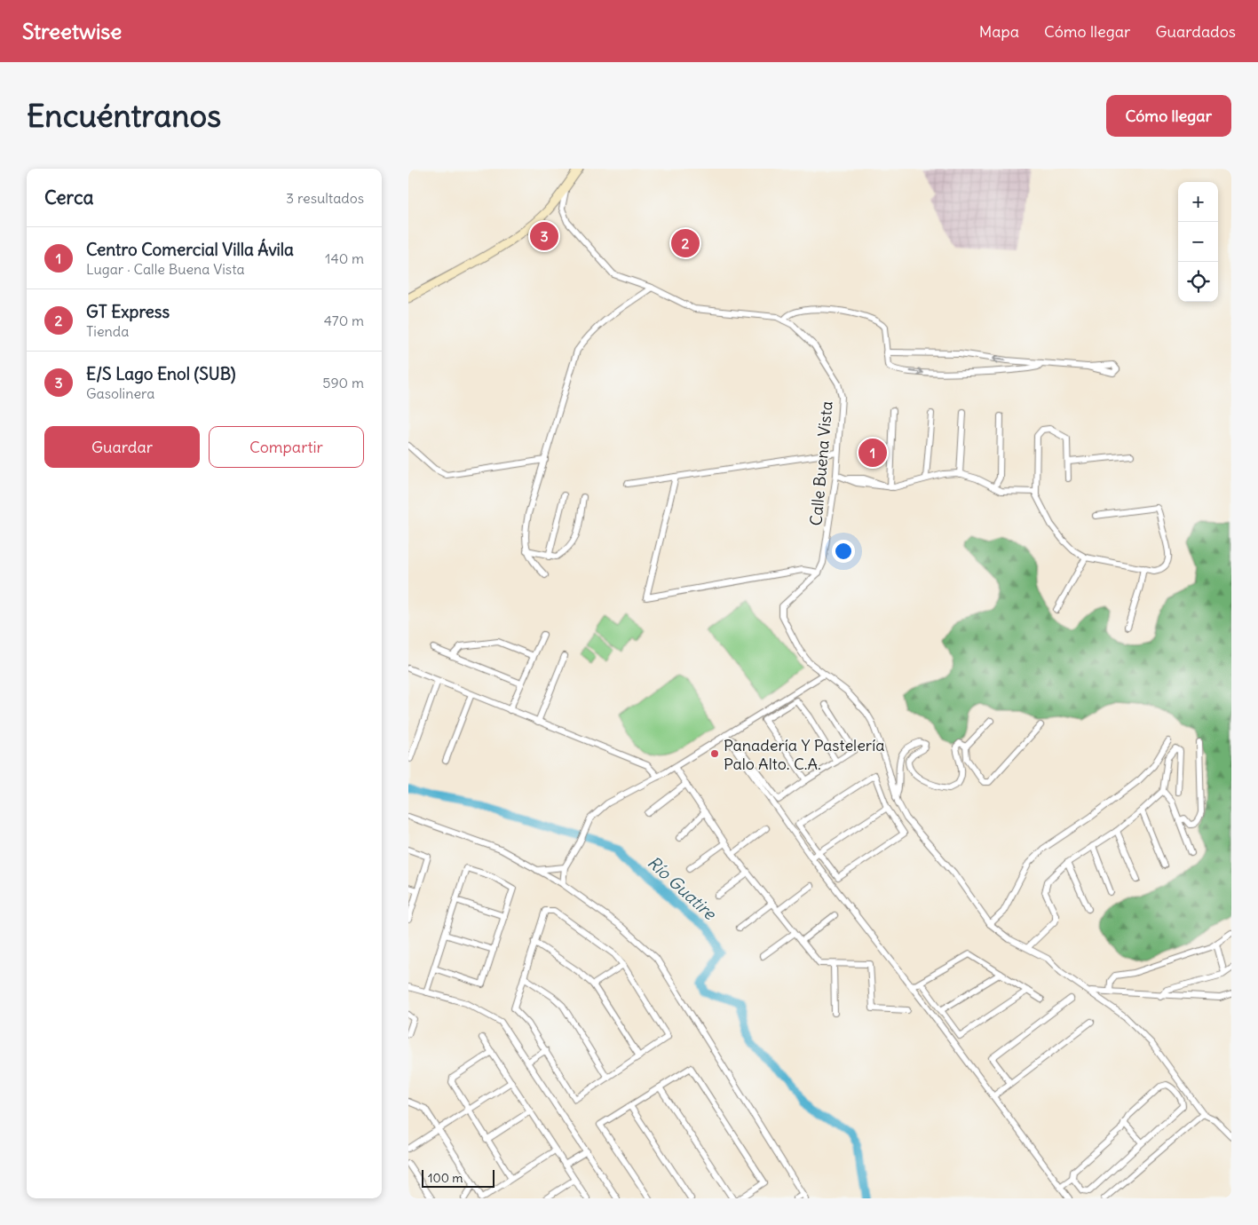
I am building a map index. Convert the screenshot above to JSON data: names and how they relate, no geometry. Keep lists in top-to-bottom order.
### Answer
{
  "streets": {
    "street": ["Calle Buena Vista"]
  },
  "water": ["Río Guatire"],
  "places": ["Panadería Y Pastelería Palo Alto. C.A."],
  "scale_bar": "100 m",
  "page": {
    "header": "Streetwise",
    "nav": ["Mapa", "Cómo llegar", "Guardados"],
    "buttons": [
      "Cómo llegar",
      ["Guardar", "Compartir"]
    ],
    "title": "Encuéntranos",
    "heading": ["Cerca", "3 resultados"],
    "map_buttons": ["+", "−"],
    "pins": ["3", "2", "1"],
    "list": [
      {
        "mark": "1",
        "name": "Centro Comercial Villa Ávila",
        "note": "Lugar · Calle Buena Vista",
        "value": "140 m"
      },
      {
        "mark": "2",
        "name": "GT Express",
        "note": "Tienda",
        "value": "470 m"
      },
      {
        "mark": "3",
        "name": "E/S Lago Enol (SUB)",
        "note": "Gasolinera",
        "value": "590 m"
      }
    ],
    "scale": "100 m"
  }
}
